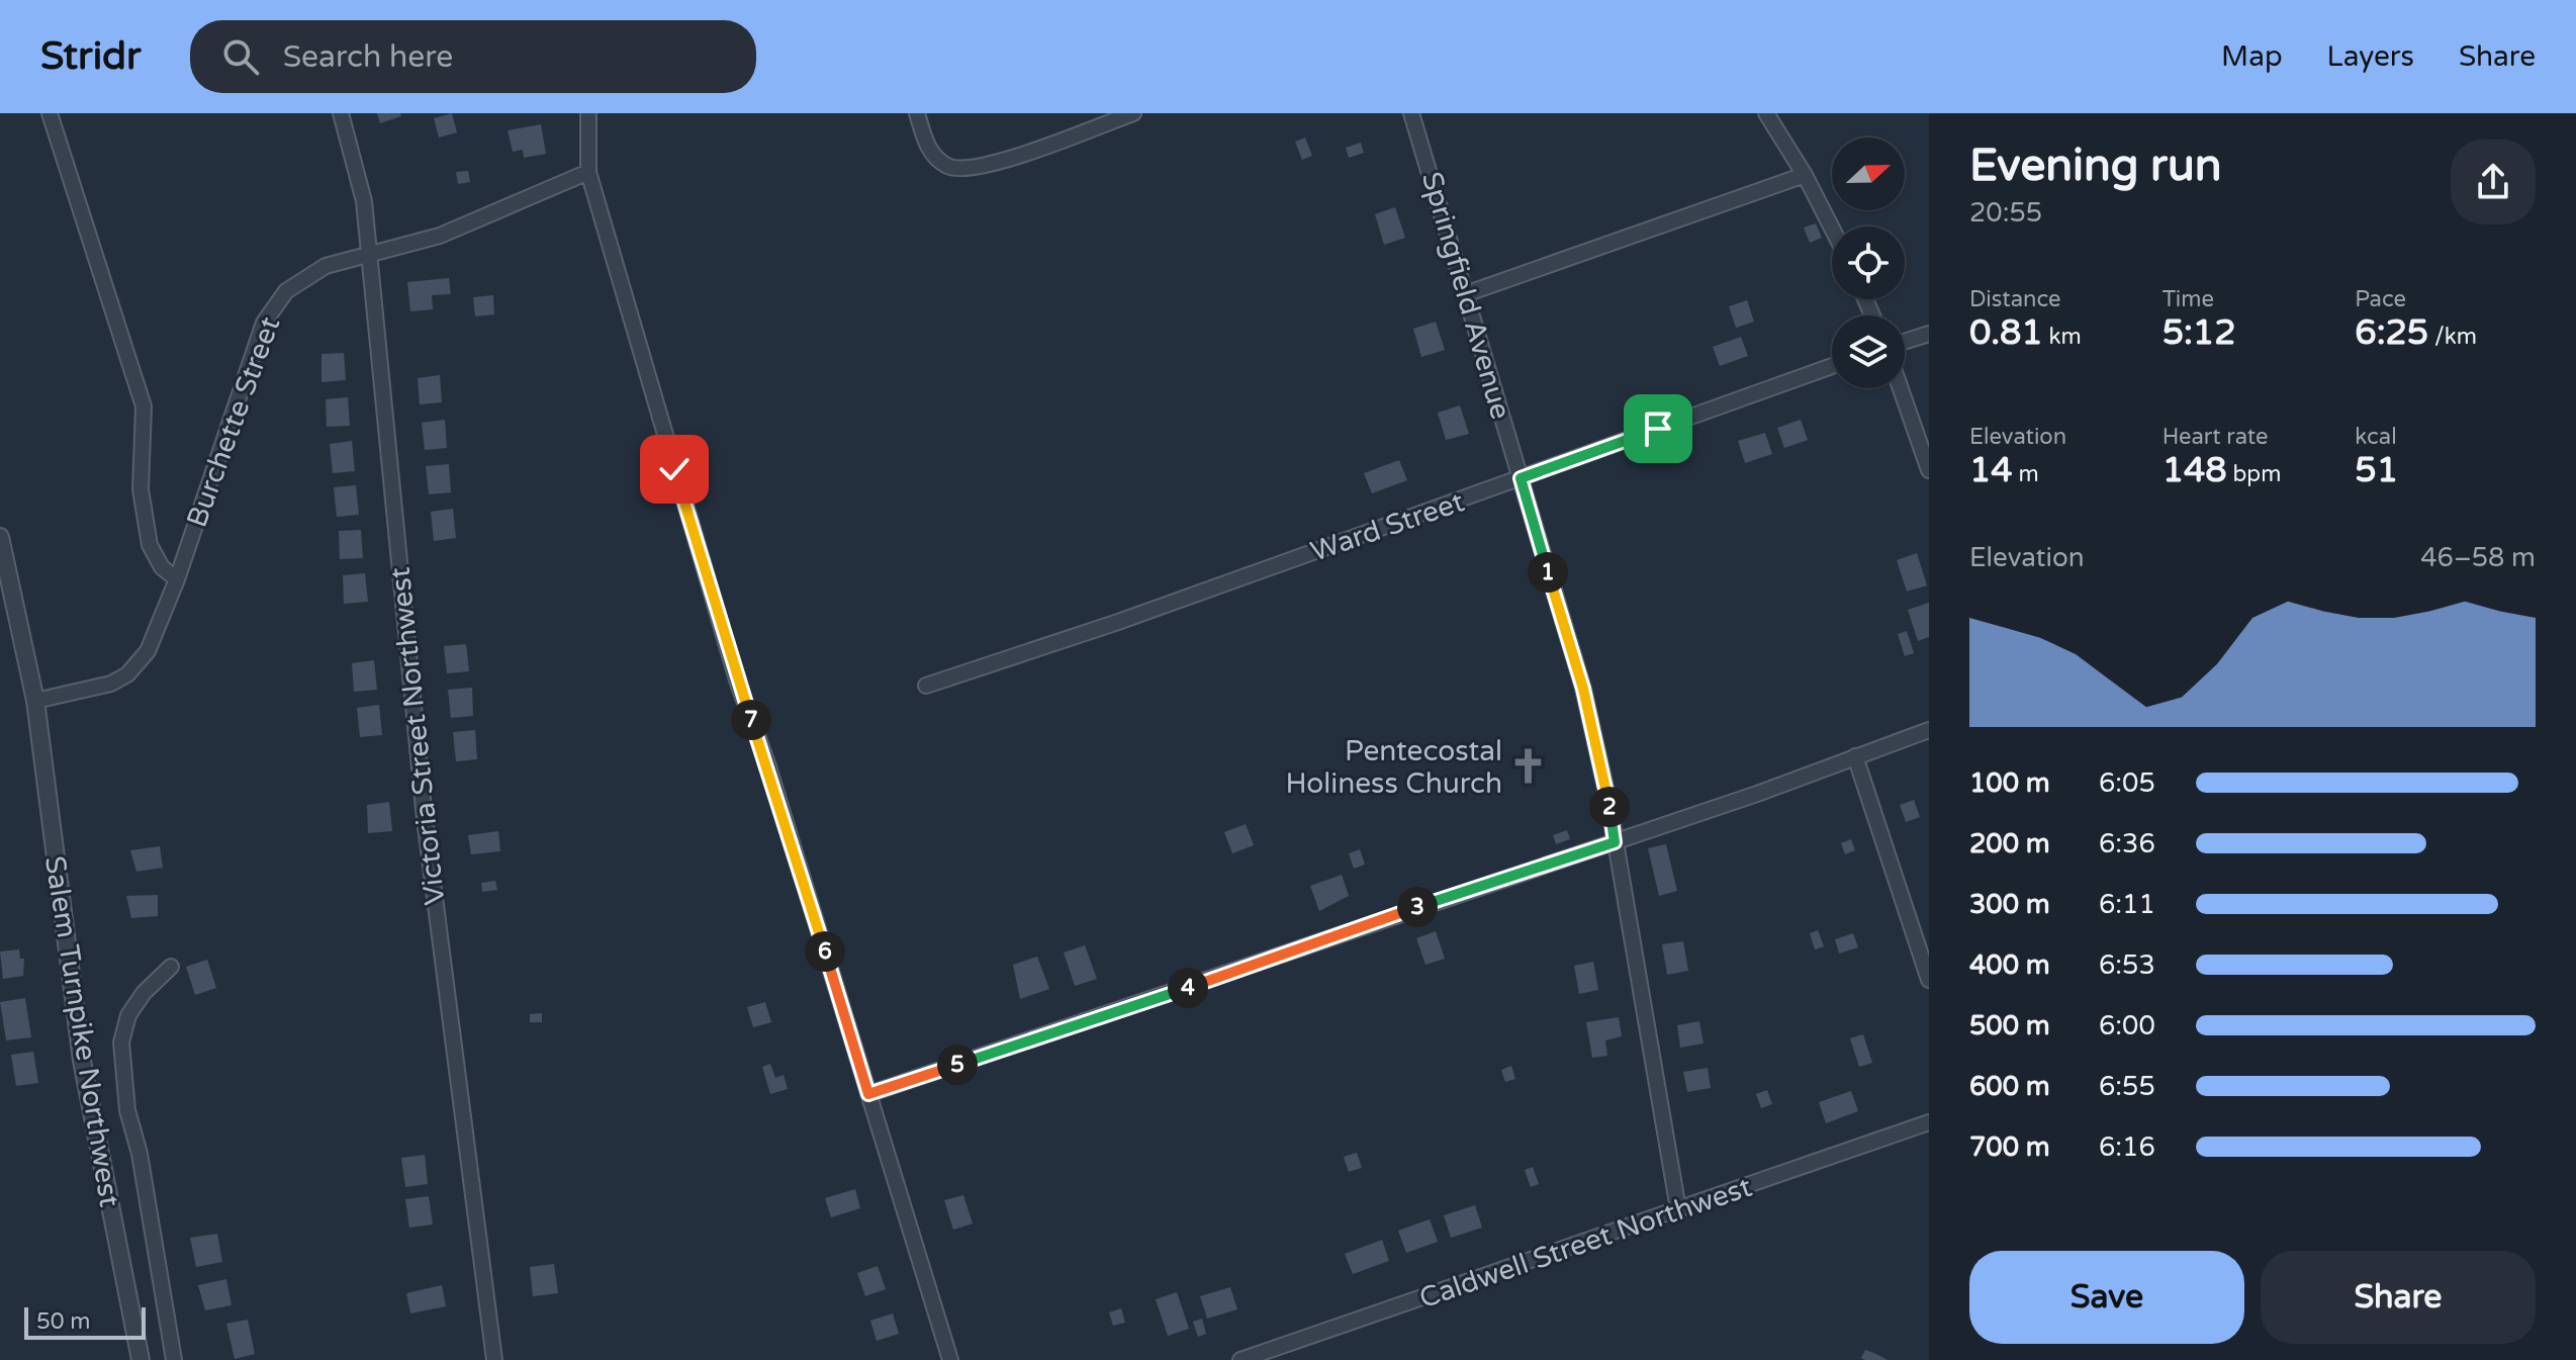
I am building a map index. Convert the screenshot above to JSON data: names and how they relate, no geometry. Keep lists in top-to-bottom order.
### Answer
{
  "streets": {
    "street": [
      "Springfield Avenue",
      "Burchette Street",
      "Ward Street",
      "Victoria Street Northwest",
      "Salem Turnpike Northwest",
      "Caldwell Street Northwest"
    ]
  },
  "crossings": [
    ["Springfield Avenue", "Ward Street"],
    ["Springfield Avenue", "Caldwell Street Northwest"],
    ["Burchette Street", "Victoria Street Northwest"],
    ["Burchette Street", "Salem Turnpike Northwest"]
  ],
  "places": {
    "church": ["Pentecostal Holiness Church"]
  },
  "scale_bar": "50 m",
  "north": "right",
  "page": {
    "header": "Stridr",
    "search": "Search here",
    "nav": ["Map", "Layers", "Share"],
    "heading": ["Evening run", "20:55"],
    "stats": [
      ["Distance", "0.81 km"],
      ["Time", "5:12"],
      ["Pace", "6:25 /km"],
      ["Elevation", "14 m"],
      ["Heart rate", "148 bpm"],
      ["kcal", "51"]
    ],
    "chart": ["Elevation", "46–58 m"],
    "pins": [
      "1",
      "7",
      "2",
      "3",
      "6",
      "4",
      "5"
    ],
    "list": [
      {
        "name": "100 m",
        "note": "6:05"
      },
      {
        "name": "200 m",
        "note": "6:36"
      },
      {
        "name": "300 m",
        "note": "6:11"
      },
      {
        "name": "400 m",
        "note": "6:53"
      },
      {
        "name": "500 m",
        "note": "6:00"
      },
      {
        "name": "600 m",
        "note": "6:55"
      },
      {
        "name": "700 m",
        "note": "6:16"
      }
    ],
    "buttons": ["Save", "Share"],
    "scale": "50 m"
  }
}
